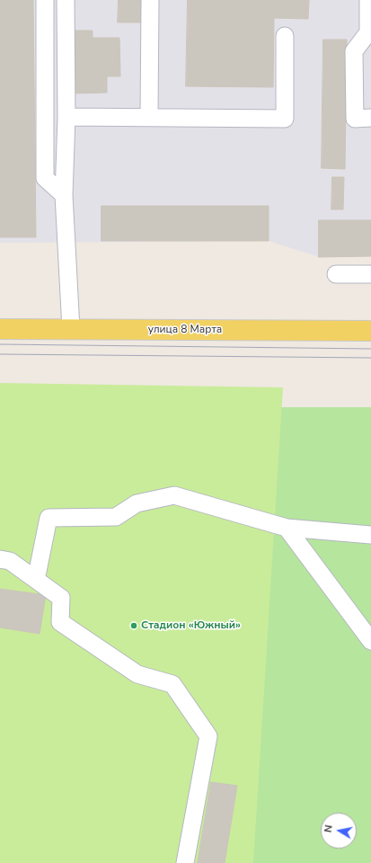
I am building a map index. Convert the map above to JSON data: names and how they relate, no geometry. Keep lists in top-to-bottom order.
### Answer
{
  "streets": {
    "main road": ["улица 8 Марта"]
  },
  "places": ["Стадион «Южный»"],
  "north": "left"
}
